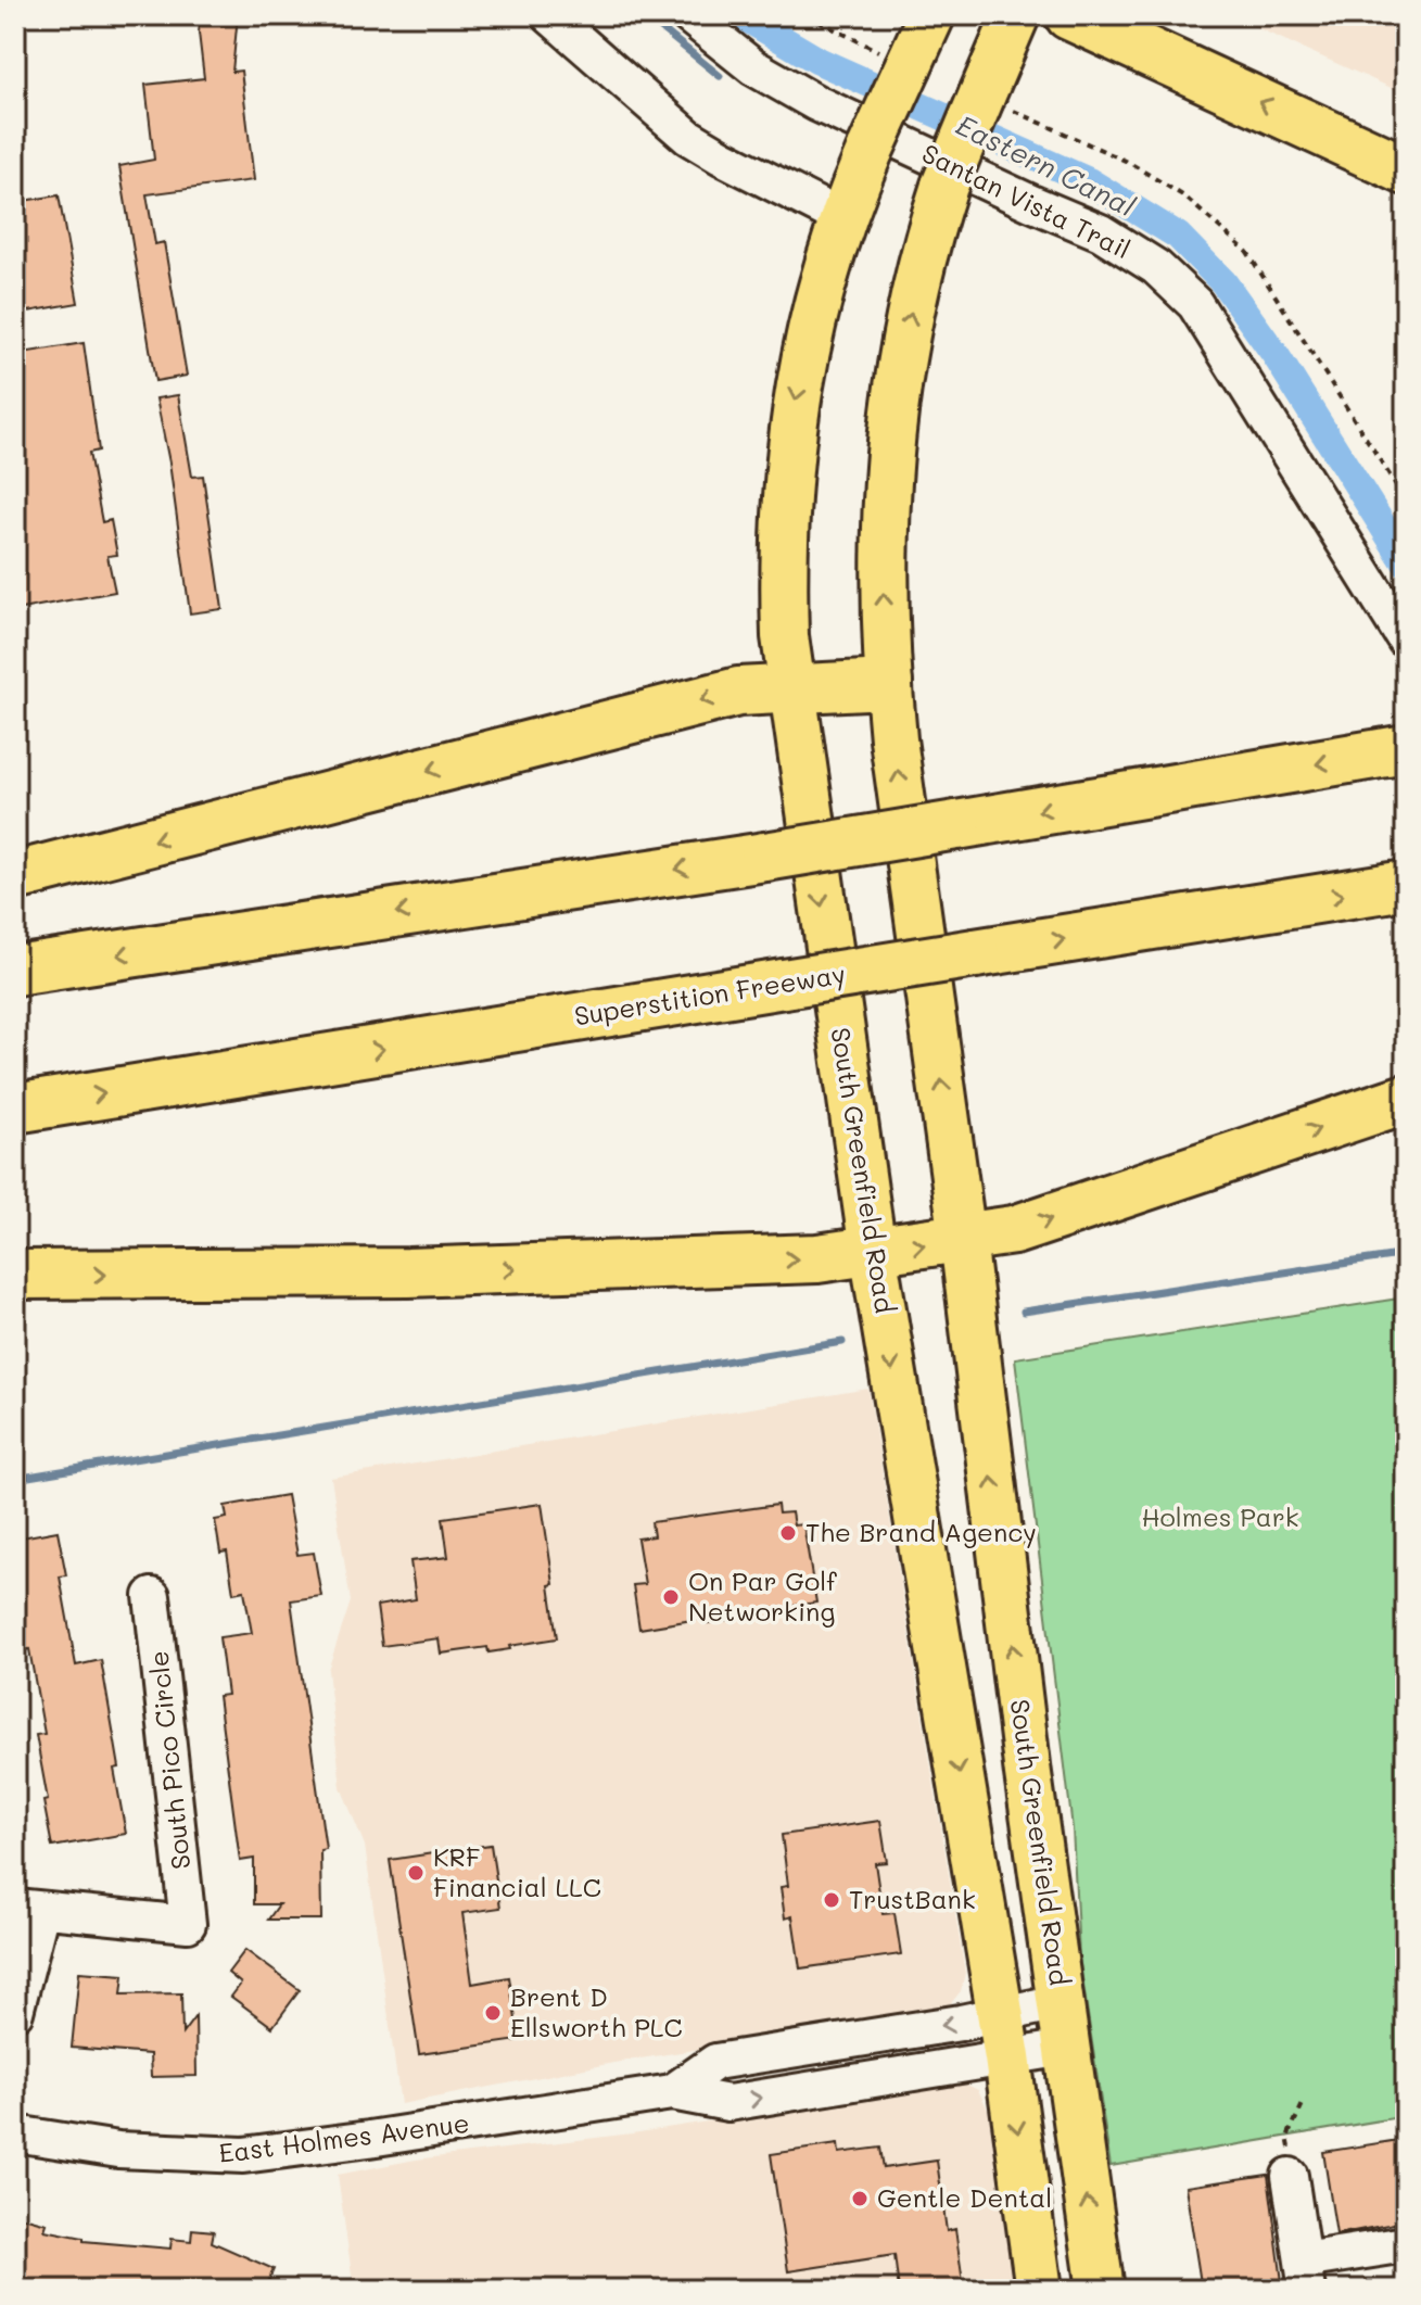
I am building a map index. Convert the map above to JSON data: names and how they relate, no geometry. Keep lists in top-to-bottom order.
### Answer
{
  "streets": {
    "highway": ["Superstition Freeway"],
    "main road": ["South Greenfield Road"],
    "street": ["Santan Vista Trail", "South Pico Circle", "East Holmes Avenue"]
  },
  "crossings": [
    ["South Greenfield Road", "East Holmes Avenue"]
  ],
  "water": ["Eastern Canal"],
  "parks": ["Holmes Park"],
  "places": [
    "The Brand Agency",
    "On Par Golf Networking",
    "KRF Financial LLC",
    "TrustBank",
    "Brent D Ellsworth PLC",
    "Gentle Dental"
  ]
}
